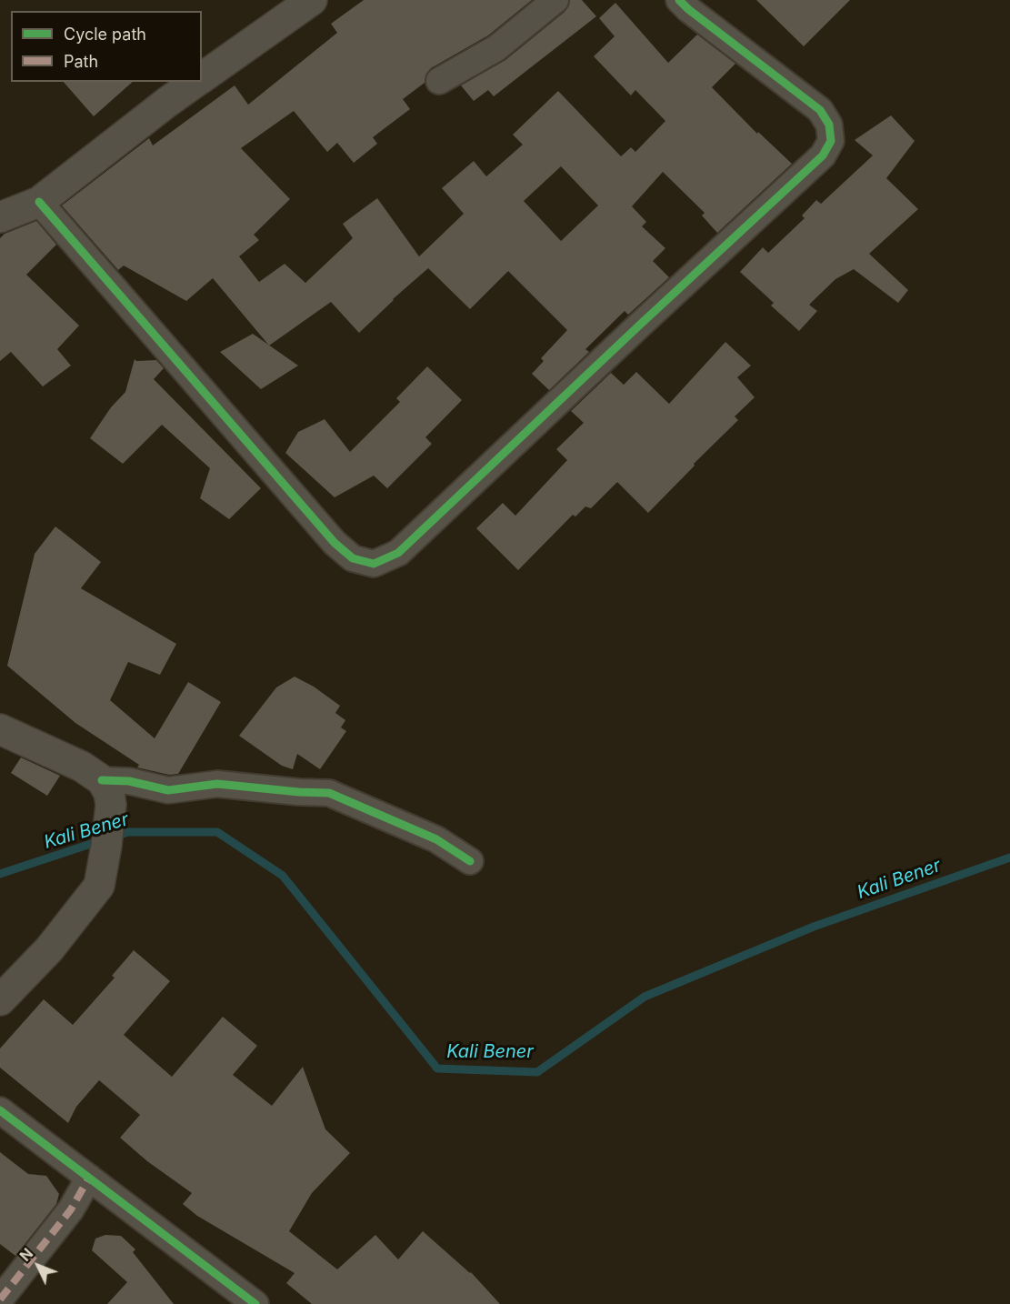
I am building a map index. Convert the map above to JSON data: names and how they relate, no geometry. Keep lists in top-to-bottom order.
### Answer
{
  "water": ["Kali Bener"],
  "legend": ["Cycle path", "Path"],
  "north": "top left"
}
